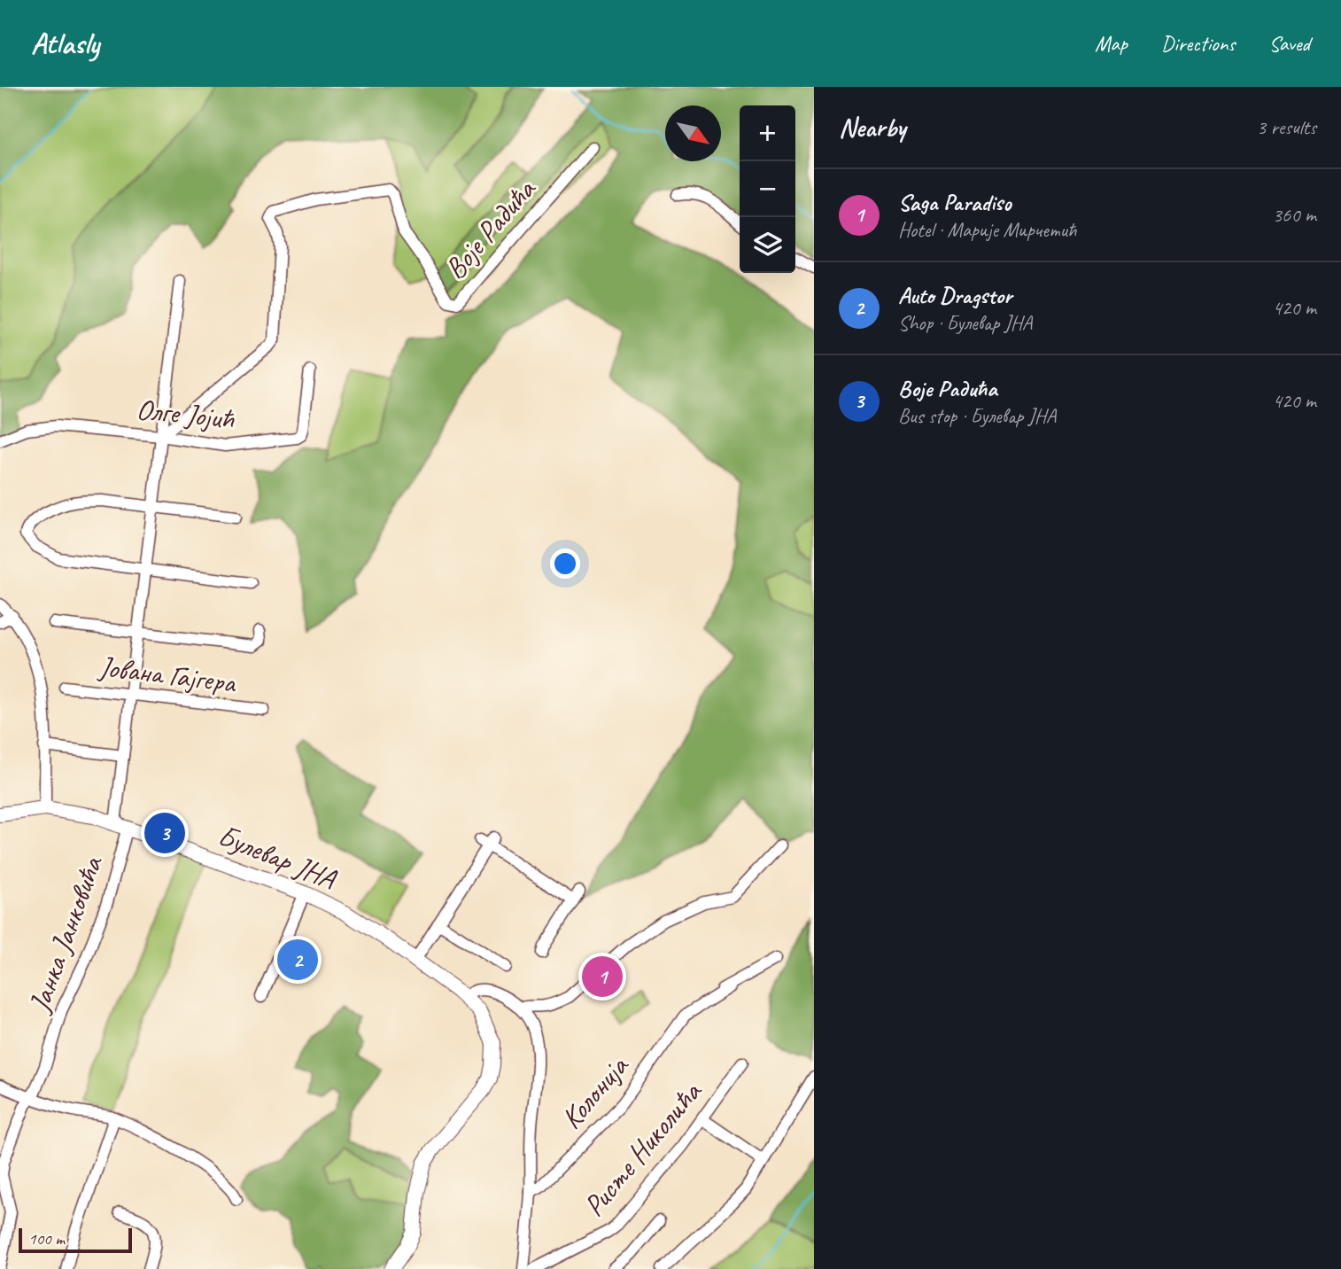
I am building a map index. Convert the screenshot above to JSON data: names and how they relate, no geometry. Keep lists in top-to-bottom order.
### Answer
{
  "streets": {
    "main road": ["Булевар ЈНА"],
    "street": [
      "Воје Радића",
      "Олге Јојић",
      "Јована Гајгера",
      "Јанка Јанковића",
      "Колонија",
      "Ристе Николића"
    ]
  },
  "crossings": [
    ["Воје Радића", "Олге Јојић"],
    ["Булевар ЈНА", "Јанка Јанковића"]
  ],
  "scale_bar": "100 m",
  "north": "bottom right",
  "page": {
    "header": "Atlasly",
    "nav": ["Map", "Directions", "Saved"],
    "heading": ["Nearby", "3 results"],
    "map_buttons": ["+", "−"],
    "list": [
      {
        "mark": "1",
        "name": "Saga Paradiso",
        "note": "Hotel · Марије Мирчетић",
        "value": "360 m"
      },
      {
        "mark": "2",
        "name": "Auto Dragstor",
        "note": "Shop · Булевар ЈНА",
        "value": "420 m"
      },
      {
        "mark": "3",
        "name": "Воје Радића",
        "note": "Bus stop · Булевар ЈНА",
        "value": "420 m"
      }
    ],
    "pins": ["3", "2", "1"],
    "scale": "100 m"
  }
}
